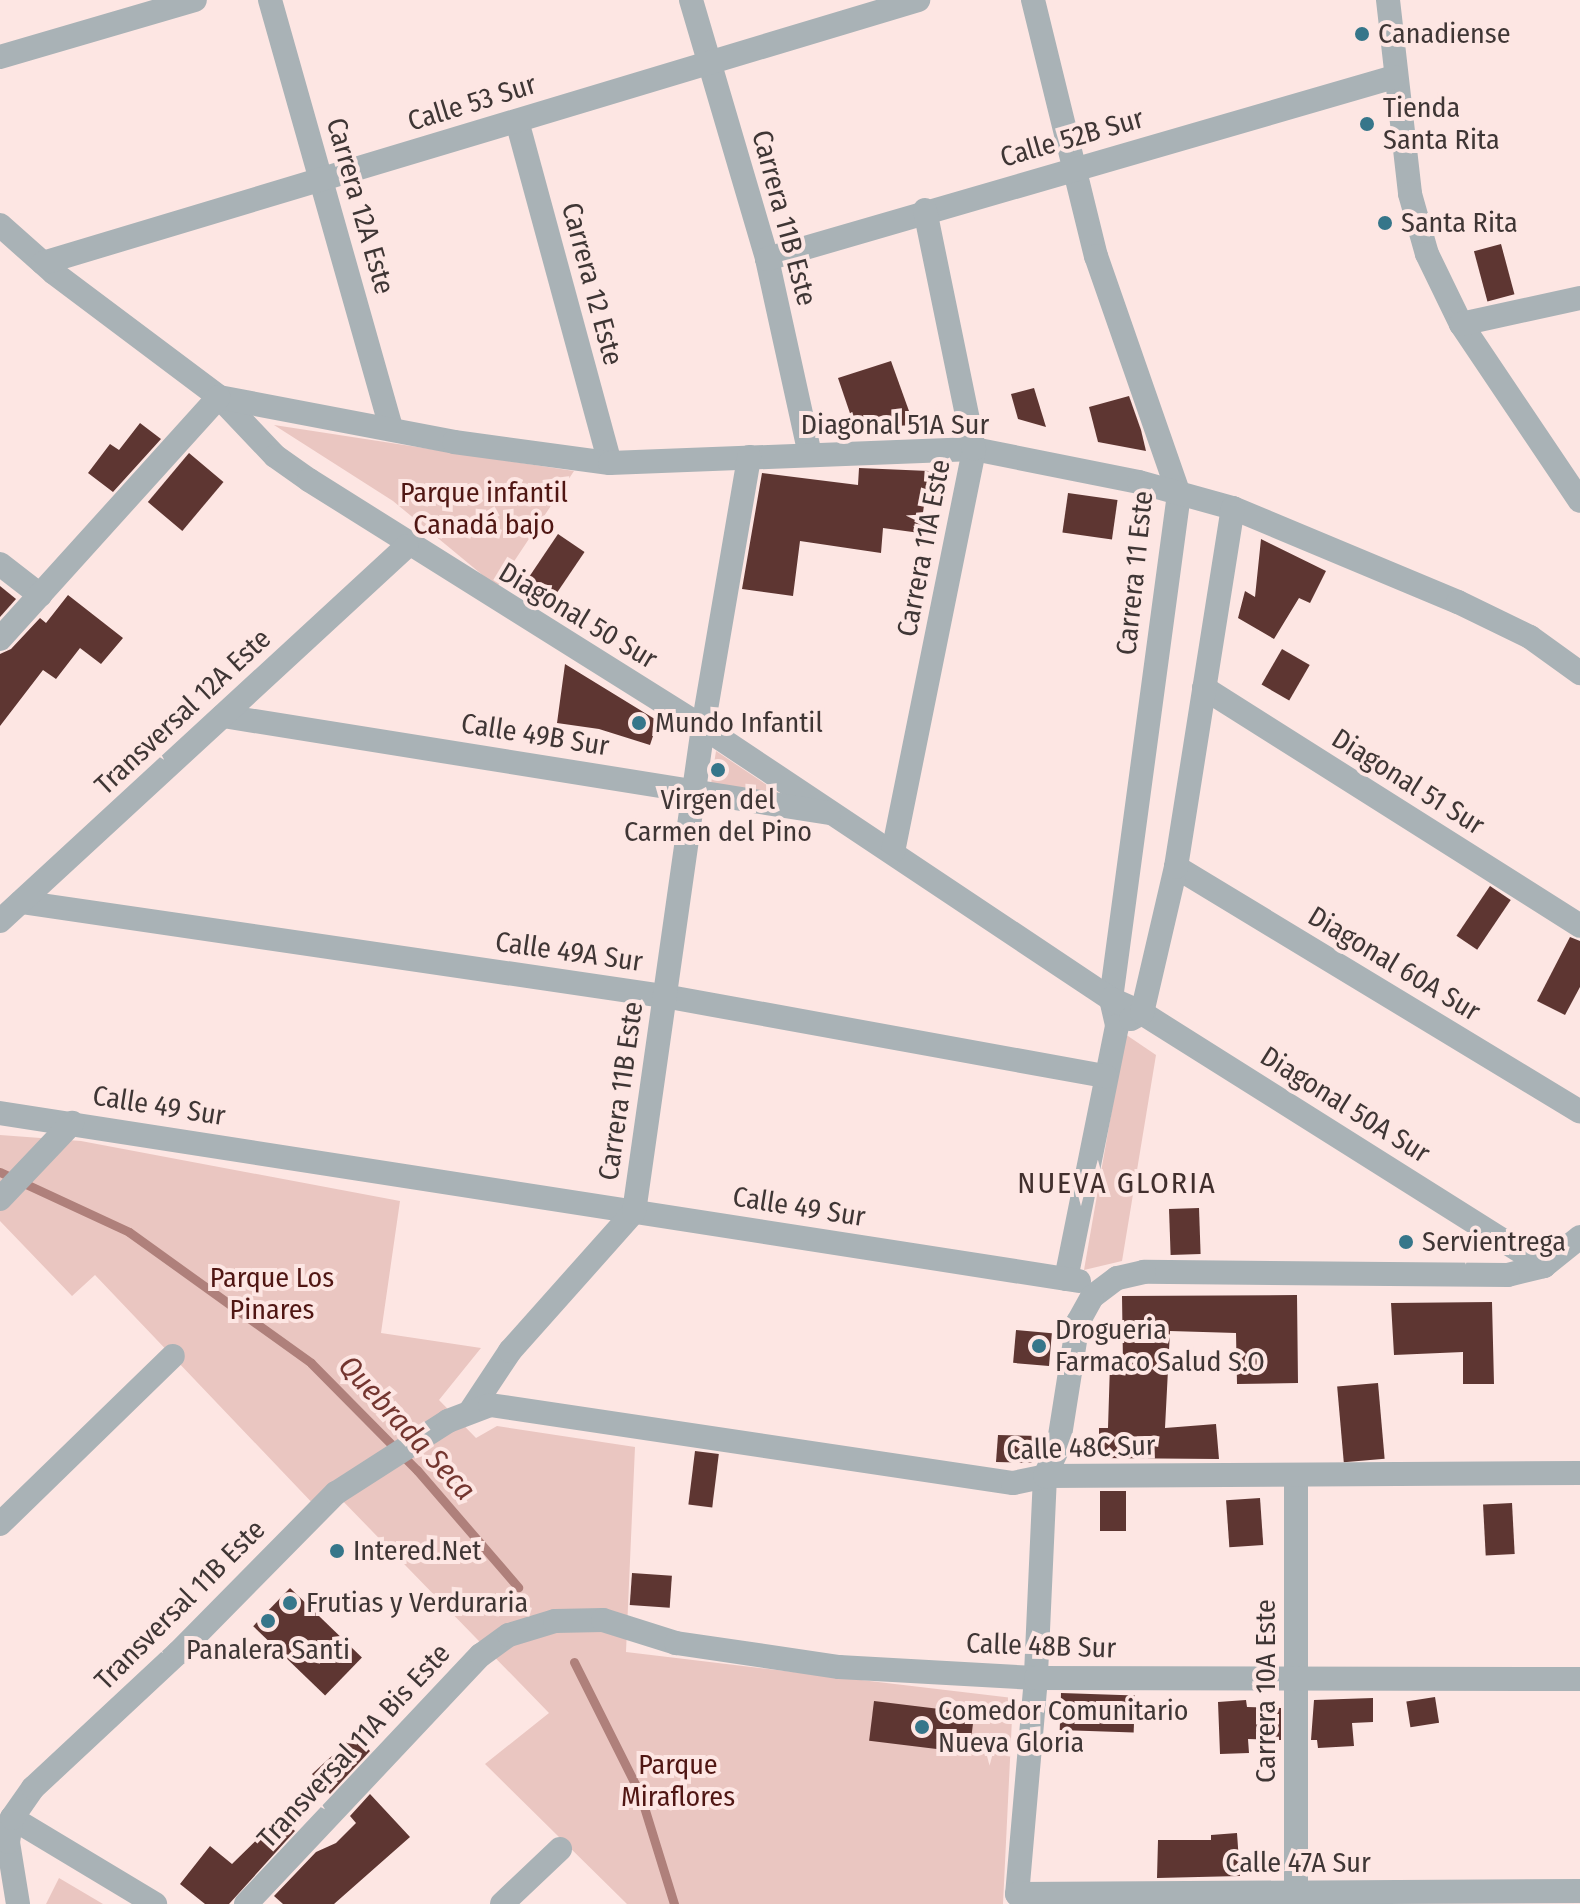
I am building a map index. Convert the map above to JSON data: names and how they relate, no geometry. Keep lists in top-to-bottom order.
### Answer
{
  "streets": {
    "street": [
      "Calle 53 Sur",
      "Calle 52B Sur",
      "Carrera 12A Este",
      "Carrera 11B Este",
      "Carrera 12 Este",
      "Diagonal 51A Sur",
      "Carrera 11A Este",
      "Carrera 11 Este",
      "Diagonal 50 Sur",
      "Transversal 12A Este",
      "Calle 49B Sur",
      "Diagonal 51 Sur",
      "Calle 49A Sur",
      "Diagonal 60A Sur",
      "Diagonal 50A Sur",
      "Calle 49 Sur",
      "Calle 48C Sur",
      "Transversal 11B Este",
      "Calle 48B Sur",
      "Carrera 10A Este",
      "Transversal 11A Bis Este",
      "Calle 47A Sur"
    ]
  },
  "crossings": [
    ["Calle 53 Sur", "Carrera 12A Este"],
    ["Calle 53 Sur", "Carrera 11B Este"],
    ["Calle 53 Sur", "Carrera 12 Este"],
    ["Calle 53 Sur", "Diagonal 50 Sur"],
    ["Calle 52B Sur", "Carrera 11B Este"],
    ["Calle 52B Sur", "Carrera 11A Este"],
    ["Calle 52B Sur", "Carrera 11 Este"],
    ["Carrera 12A Este", "Diagonal 51A Sur"],
    ["Carrera 11B Este", "Diagonal 51A Sur"],
    ["Carrera 11B Este", "Diagonal 50 Sur"],
    ["Carrera 11B Este", "Calle 49B Sur"],
    ["Carrera 11B Este", "Calle 49A Sur"],
    ["Carrera 11B Este", "Calle 49 Sur"],
    ["Carrera 12 Este", "Diagonal 51A Sur"],
    ["Diagonal 51A Sur", "Carrera 11A Este"],
    ["Diagonal 51A Sur", "Carrera 11 Este"],
    ["Diagonal 51A Sur", "Diagonal 50 Sur"],
    ["Carrera 11A Este", "Diagonal 50 Sur"],
    ["Carrera 11 Este", "Diagonal 50 Sur"],
    ["Carrera 11 Este", "Calle 49A Sur"],
    ["Carrera 11 Este", "Diagonal 50A Sur"],
    ["Carrera 11 Este", "Calle 49 Sur"],
    ["Diagonal 50 Sur", "Transversal 12A Este"],
    ["Diagonal 50 Sur", "Calle 49B Sur"],
    ["Diagonal 50 Sur", "Diagonal 50A Sur"],
    ["Transversal 12A Este", "Calle 49B Sur"],
    ["Transversal 12A Este", "Calle 49A Sur"],
    ["Diagonal 50A Sur", "Calle 49 Sur"],
    ["Calle 48C Sur", "Transversal 11B Este"],
    ["Calle 48C Sur", "Carrera 10A Este"],
    ["Calle 48B Sur", "Carrera 10A Este"],
    ["Calle 48B Sur", "Transversal 11A Bis Este"],
    ["Calle 48B Sur", "Calle 47A Sur"],
    ["Carrera 10A Este", "Calle 47A Sur"]
  ],
  "districts": ["NUEVA GLORIA"],
  "water": ["Quebrada Seca"],
  "parks": ["Parque infantil Canadá bajo", "Parque Los Pinares", "Parque Miraflores"],
  "places": [
    "Canadiense",
    "Tienda Santa Rita",
    "Santa Rita",
    "Mundo Infantil",
    "Virgen del Carmen del Pino",
    "Servientrega",
    "Drogueria Farmaco Salud S.O",
    "Intered.Net",
    "Frutias y Verduraria",
    "Panalera Santi",
    "Comedor Comunitario Nueva Gloria"
  ]
}
